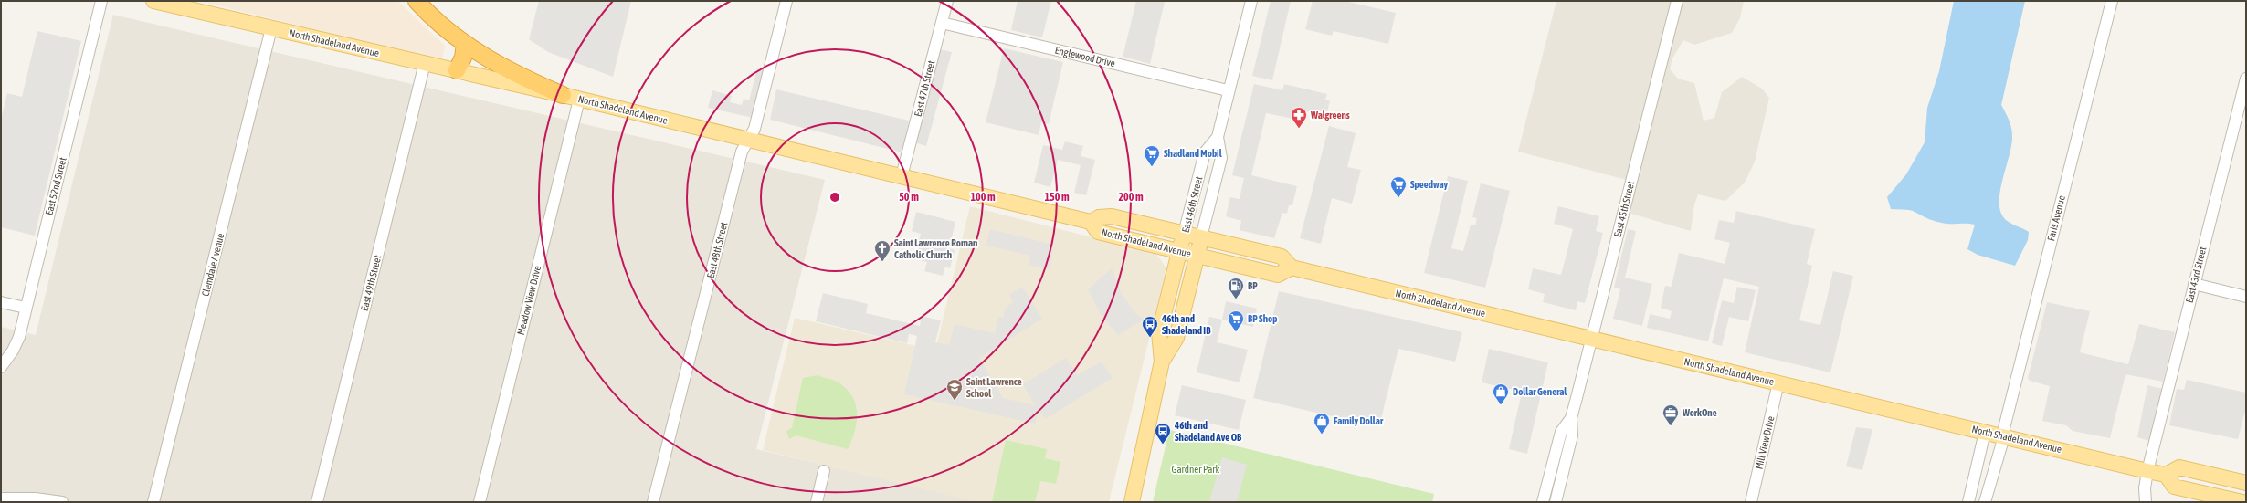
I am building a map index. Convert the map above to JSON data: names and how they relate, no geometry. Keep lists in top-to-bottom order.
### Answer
{
  "streets": {
    "main road": ["North Shadeland Avenue", "East 46th Street"],
    "street": [
      "Englewood Drive",
      "East 47th Street",
      "East 52nd Street",
      "East 45th Street",
      "Faris Avenue",
      "East 48th Street",
      "Clemdale Avenue",
      "East 43rd Street",
      "East 49th Street",
      "Meadow View Drive",
      "Mill View Drive"
    ]
  },
  "crossings": [
    ["North Shadeland Avenue", "East 47th Street"],
    ["North Shadeland Avenue", "East 46th Street"],
    ["North Shadeland Avenue", "East 45th Street"],
    ["North Shadeland Avenue", "Faris Avenue"],
    ["North Shadeland Avenue", "East 48th Street"],
    ["North Shadeland Avenue", "Clemdale Avenue"],
    ["North Shadeland Avenue", "East 43rd Street"],
    ["North Shadeland Avenue", "East 49th Street"],
    ["North Shadeland Avenue", "Meadow View Drive"],
    ["North Shadeland Avenue", "Mill View Drive"],
    ["Englewood Drive", "East 47th Street"],
    ["Englewood Drive", "East 46th Street"]
  ],
  "parks": ["Gardner Park"],
  "places": {
    "pharmacy": ["Walgreens"],
    "supermarket": ["Shadland Mobil", "Speedway", "BP Shop"],
    "church": ["Saint Lawrence Roman Catholic Church"],
    "fuel station": ["BP"],
    "bus stop": ["46th and Shadeland IB", "46th and Shadeland Ave OB"],
    "school or university": ["Saint Lawrence School"],
    "shop": ["Dollar General", "Family Dollar"],
    "office": ["WorkOne"]
  },
  "rings": [
    "50 m",
    "100 m",
    "150 m",
    "200 m"
  ]
}
